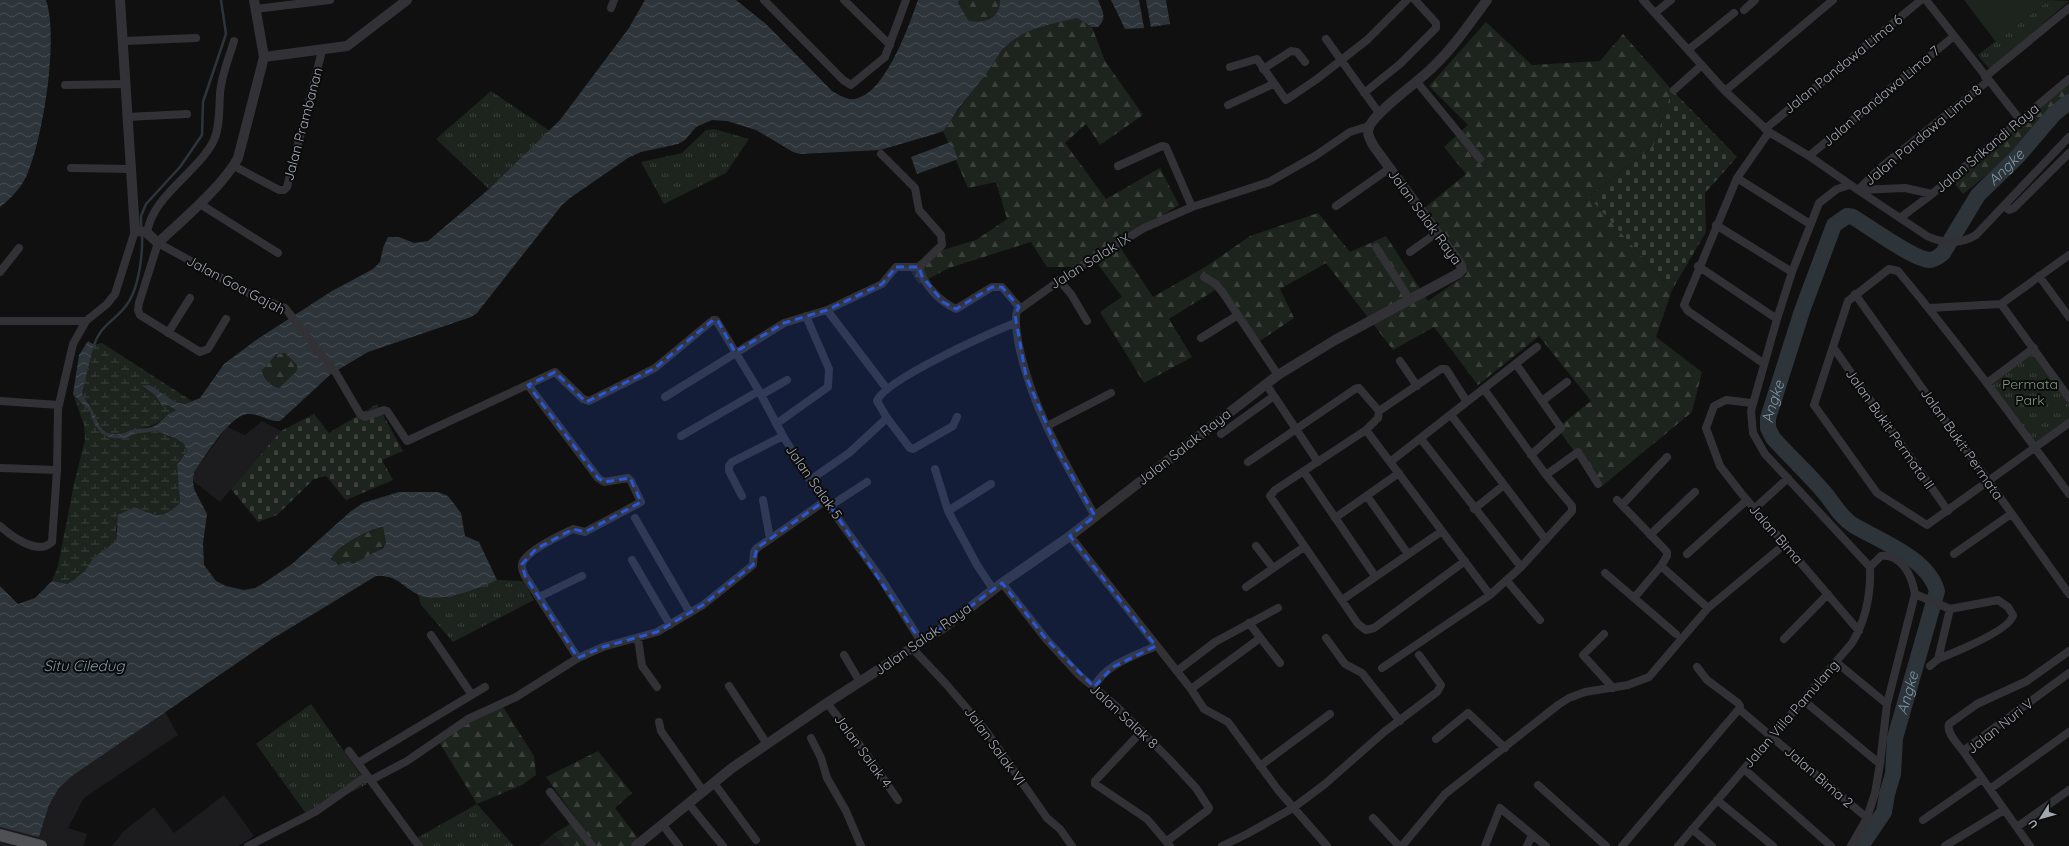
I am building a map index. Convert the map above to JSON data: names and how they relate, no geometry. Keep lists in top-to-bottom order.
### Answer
{
  "streets": {
    "street": [
      "Jalan Pandawa Lima 6",
      "Jalan Pandawa Lima 7",
      "Jalan Prambanan",
      "Jalan Pandawa Lima 8",
      "Jalan Srikandi Raya",
      "Jalan Salak Raya",
      "Jalan Salak IX",
      "Jalan Goa Gajah",
      "Jalan Bukit Permata II",
      "Jalan Bukit Permata",
      "Jalan Salak 5",
      "Jalan Bima",
      "Jalan Villa Pamulang",
      "Jalan Salak 8",
      "Jalan Nuri V",
      "Jalan Salak VI",
      "Jalan Salak 4",
      "Jalan Bima 2"
    ]
  },
  "crossings": [
    ["Jalan Pandawa Lima 8", "Jalan Srikandi Raya"],
    ["Jalan Salak Raya", "Jalan Salak IX"],
    ["Jalan Salak Raya", "Jalan Salak 5"],
    ["Jalan Salak Raya", "Jalan Salak 8"],
    ["Jalan Salak Raya", "Jalan Salak VI"],
    ["Jalan Salak Raya", "Jalan Salak 4"],
    ["Jalan Goa Gajah", "Jalan Salak 5"],
    ["Jalan Bima", "Jalan Villa Pamulang"],
    ["Jalan Villa Pamulang", "Jalan Bima 2"]
  ],
  "water": ["Angke", "Situ Ciledug"],
  "parks": ["Permata Park"],
  "north": "bottom left"
}
